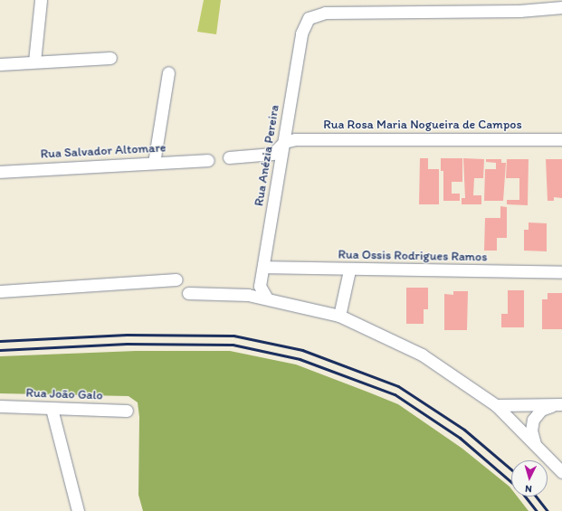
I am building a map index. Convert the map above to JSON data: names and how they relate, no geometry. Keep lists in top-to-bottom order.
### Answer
{
  "streets": {
    "street": [
      "Rua Rosa Maria Nogueira de Campos",
      "Rua Salvador Altomare",
      "Rua Anézia Pereira",
      "Rua Ossis Rodrigues Ramos",
      "Rua João Galo"
    ]
  },
  "crossings": [
    ["Rua Rosa Maria Nogueira de Campos", "Rua Anézia Pereira"],
    ["Rua Anézia Pereira", "Rua Ossis Rodrigues Ramos"]
  ],
  "north": "bottom"
}
